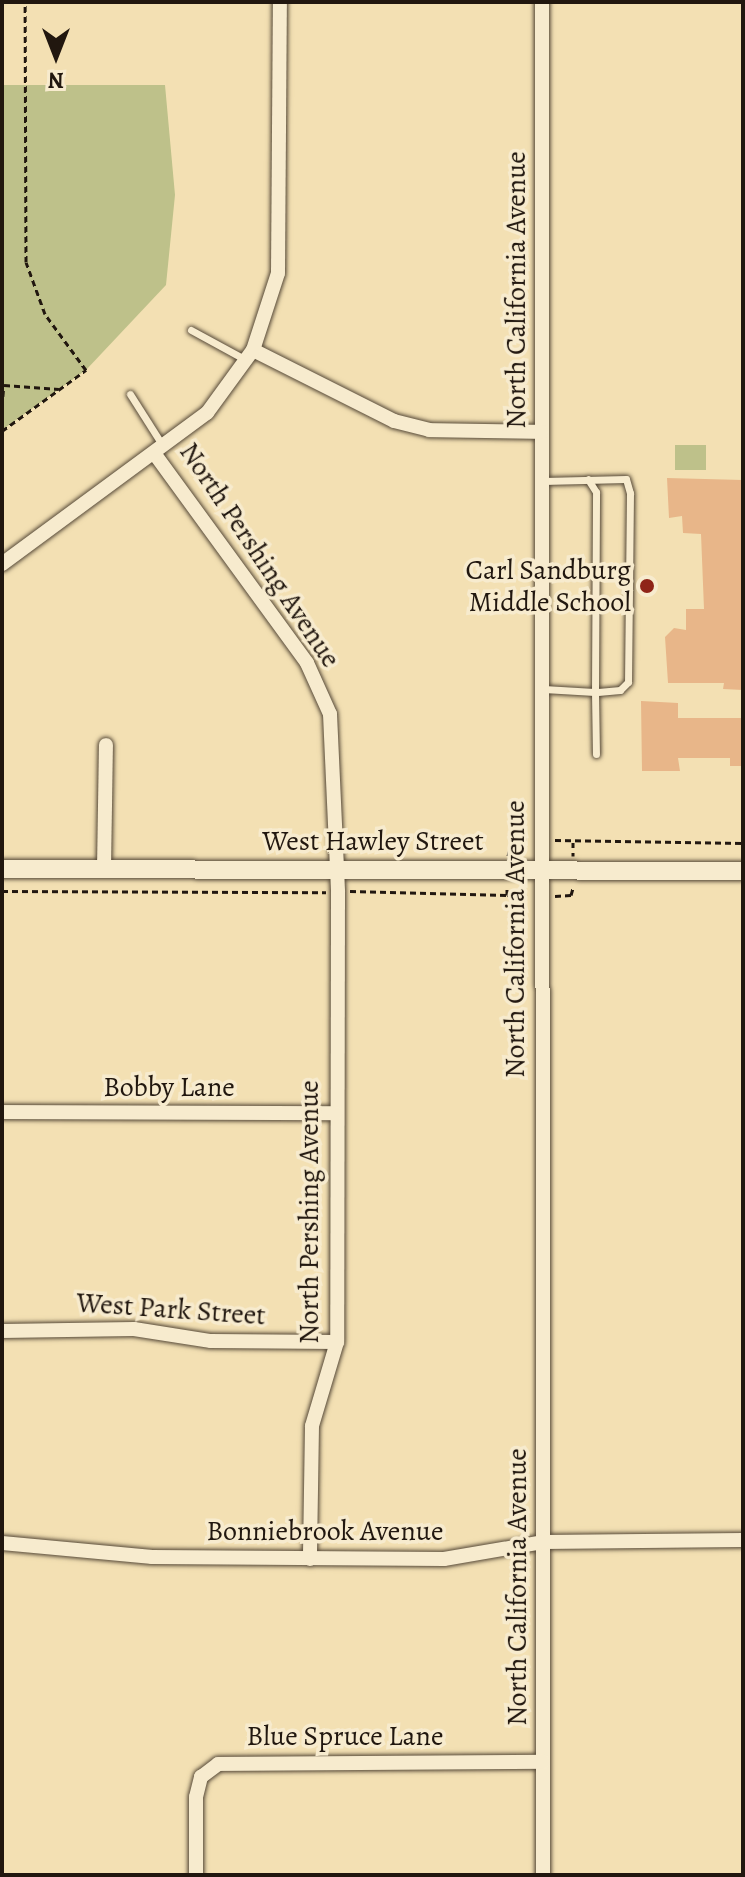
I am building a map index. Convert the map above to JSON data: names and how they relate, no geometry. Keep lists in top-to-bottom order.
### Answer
{
  "streets": {
    "street": [
      "North California Avenue",
      "North Pershing Avenue",
      "West Hawley Street",
      "Bobby Lane",
      "West Park Street",
      "Bonniebrook Avenue",
      "Blue Spruce Lane"
    ]
  },
  "crossings": [
    ["North California Avenue", "West Hawley Street"],
    ["North California Avenue", "Bonniebrook Avenue"],
    ["North California Avenue", "Blue Spruce Lane"],
    ["North Pershing Avenue", "West Hawley Street"],
    ["North Pershing Avenue", "Bobby Lane"],
    ["North Pershing Avenue", "West Park Street"],
    ["North Pershing Avenue", "Bonniebrook Avenue"]
  ],
  "places": ["Carl Sandburg Middle School"],
  "north": "bottom"
}
